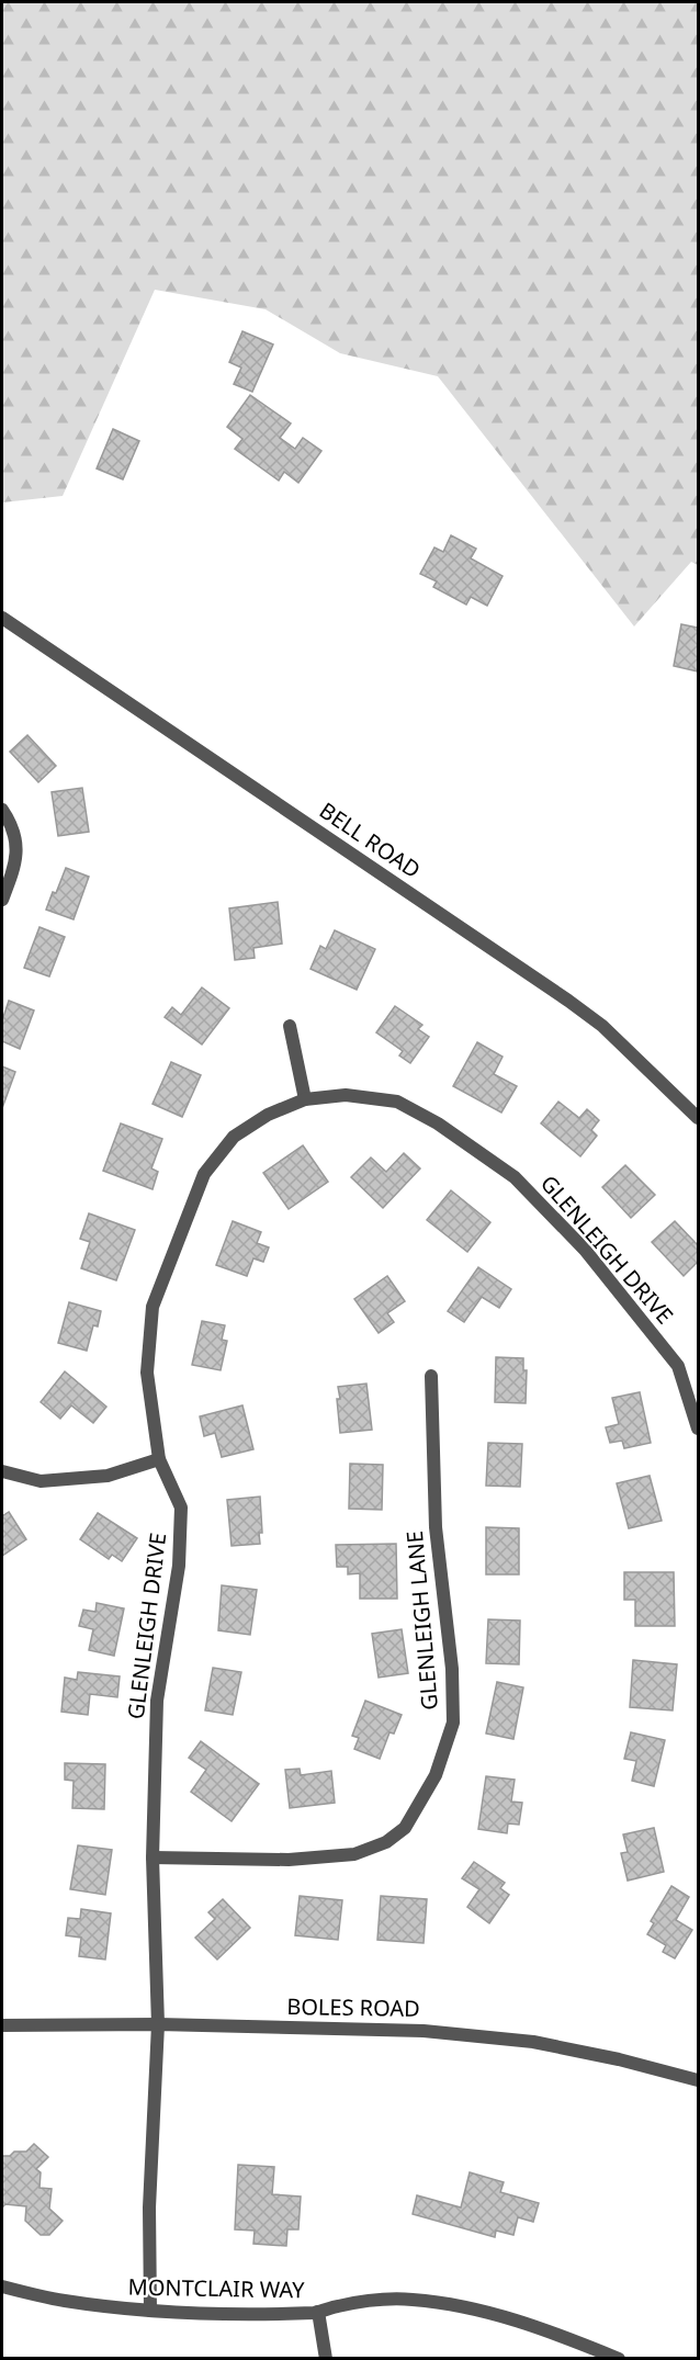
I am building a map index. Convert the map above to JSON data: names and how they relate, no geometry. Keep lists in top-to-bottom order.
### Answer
{
  "streets": {
    "street": [
      "BELL ROAD",
      "GLENLEIGH DRIVE",
      "GLENLEIGH LANE",
      "BOLES ROAD",
      "MONTCLAIR WAY"
    ]
  },
  "crossings": [
    ["GLENLEIGH DRIVE", "GLENLEIGH LANE"],
    ["GLENLEIGH DRIVE", "BOLES ROAD"],
    ["GLENLEIGH DRIVE", "MONTCLAIR WAY"]
  ]
}
